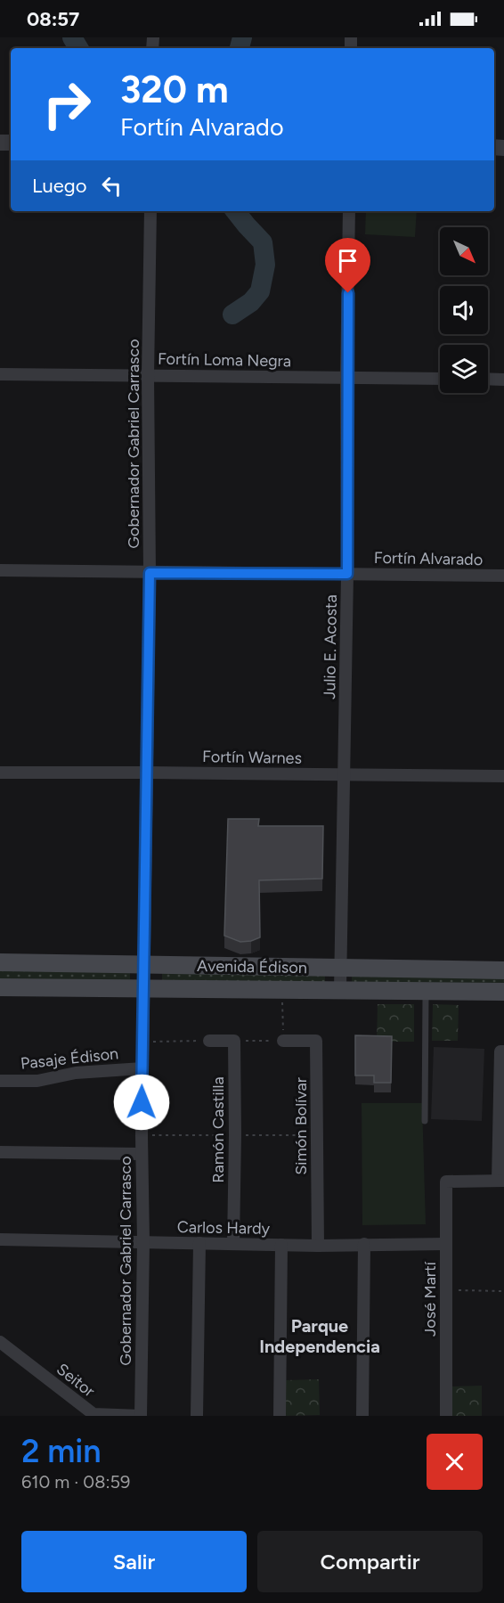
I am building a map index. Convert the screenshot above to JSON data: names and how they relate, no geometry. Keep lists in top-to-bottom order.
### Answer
{
  "streets": {
    "main road": ["Avenida Édison"],
    "street": [
      "Fortín Loma Negra",
      "Gobernador Gabriel Carrasco",
      "Fortín Alvarado",
      "Julio E. Acosta",
      "Fortín Warnes",
      "Pasaje Édison",
      "Simón Bolívar",
      "Ramón Castilla",
      "Carlos Hardy",
      "José Martí",
      "Seitor"
    ]
  },
  "crossings": [
    ["Fortín Loma Negra", "Gobernador Gabriel Carrasco"],
    ["Fortín Loma Negra", "Julio E. Acosta"],
    ["Gobernador Gabriel Carrasco", "Fortín Alvarado"],
    ["Gobernador Gabriel Carrasco", "Fortín Warnes"],
    ["Gobernador Gabriel Carrasco", "Avenida Édison"],
    ["Gobernador Gabriel Carrasco", "Pasaje Édison"],
    ["Gobernador Gabriel Carrasco", "Carlos Hardy"],
    ["Gobernador Gabriel Carrasco", "Seitor"],
    ["Fortín Alvarado", "Julio E. Acosta"],
    ["Julio E. Acosta", "Fortín Warnes"],
    ["Julio E. Acosta", "Avenida Édison"],
    ["Simón Bolívar", "Carlos Hardy"],
    ["Ramón Castilla", "Carlos Hardy"],
    ["Carlos Hardy", "José Martí"]
  ],
  "districts": ["Parque Independencia"],
  "north": "bottom right",
  "page": {
    "status": "08:57",
    "turn": ["320 m", "Fortín Alvarado"],
    "then": "Luego",
    "heading": ["2 min", "610 m · 08:59"],
    "buttons": ["Salir", "Compartir"]
  }
}
